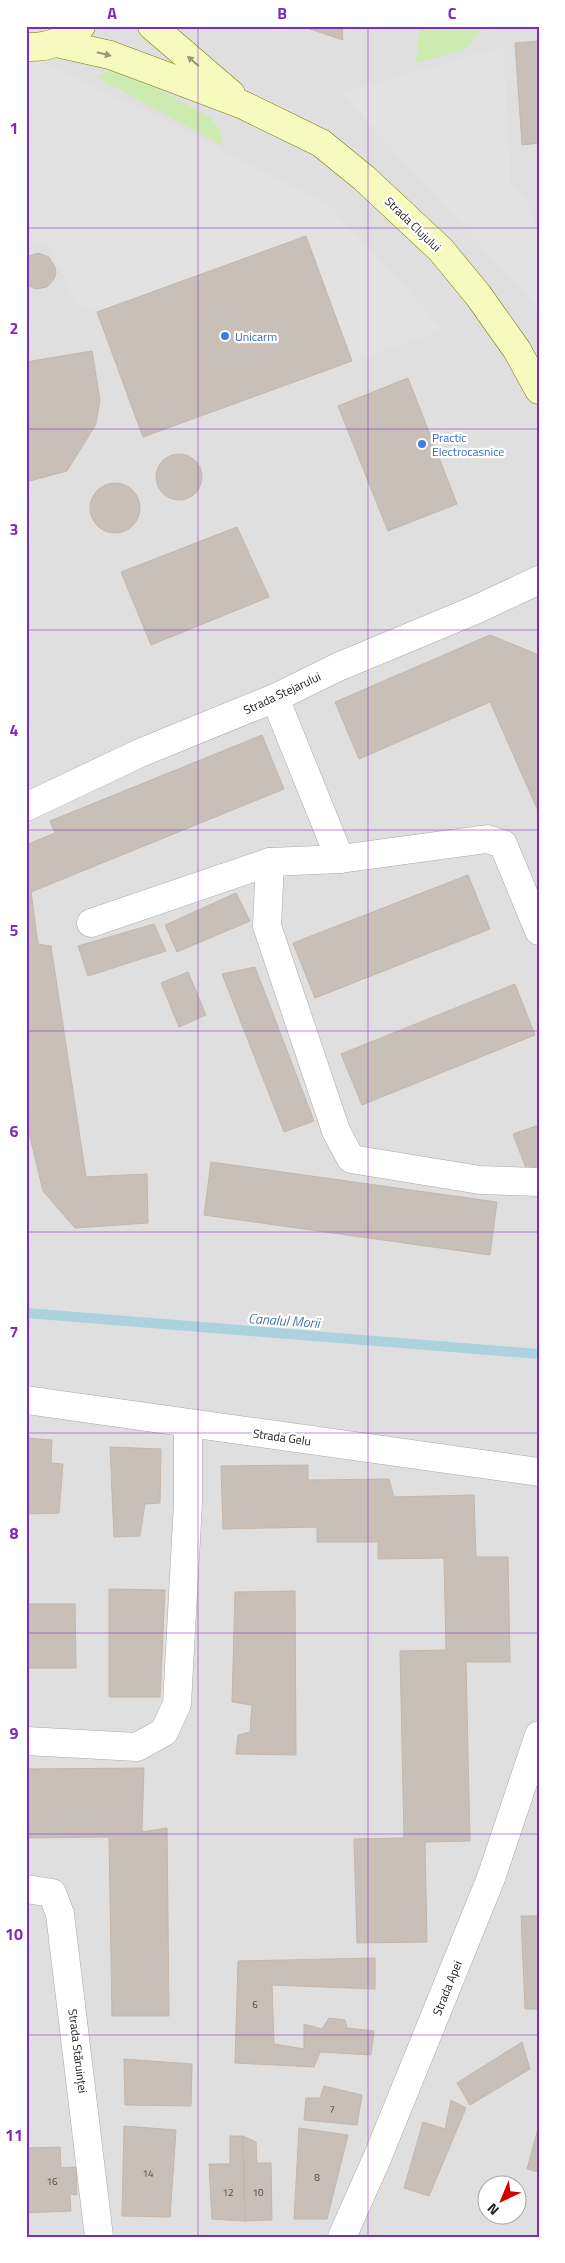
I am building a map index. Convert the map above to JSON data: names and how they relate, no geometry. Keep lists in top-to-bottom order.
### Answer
{
  "streets": {
    "main road": ["Strada Clujului"],
    "street": [
      "Strada Stejarului",
      "Strada Gelu",
      "Strada Apei",
      "Strada Stăruinței"
    ]
  },
  "water": ["Canalul Morii"],
  "places": ["Unicarm", "Practic Electrocasnice"],
  "house_numbers": [
    "6",
    "7",
    "14",
    "8",
    "16",
    "12",
    "10"
  ],
  "north": "bottom left",
  "grid": {
    "columns": ["A", "B", "C"],
    "rows": [
      "1",
      "2",
      "3",
      "4",
      "5",
      "6",
      "7",
      "8",
      "9",
      "10",
      "11"
    ]
  }
}
